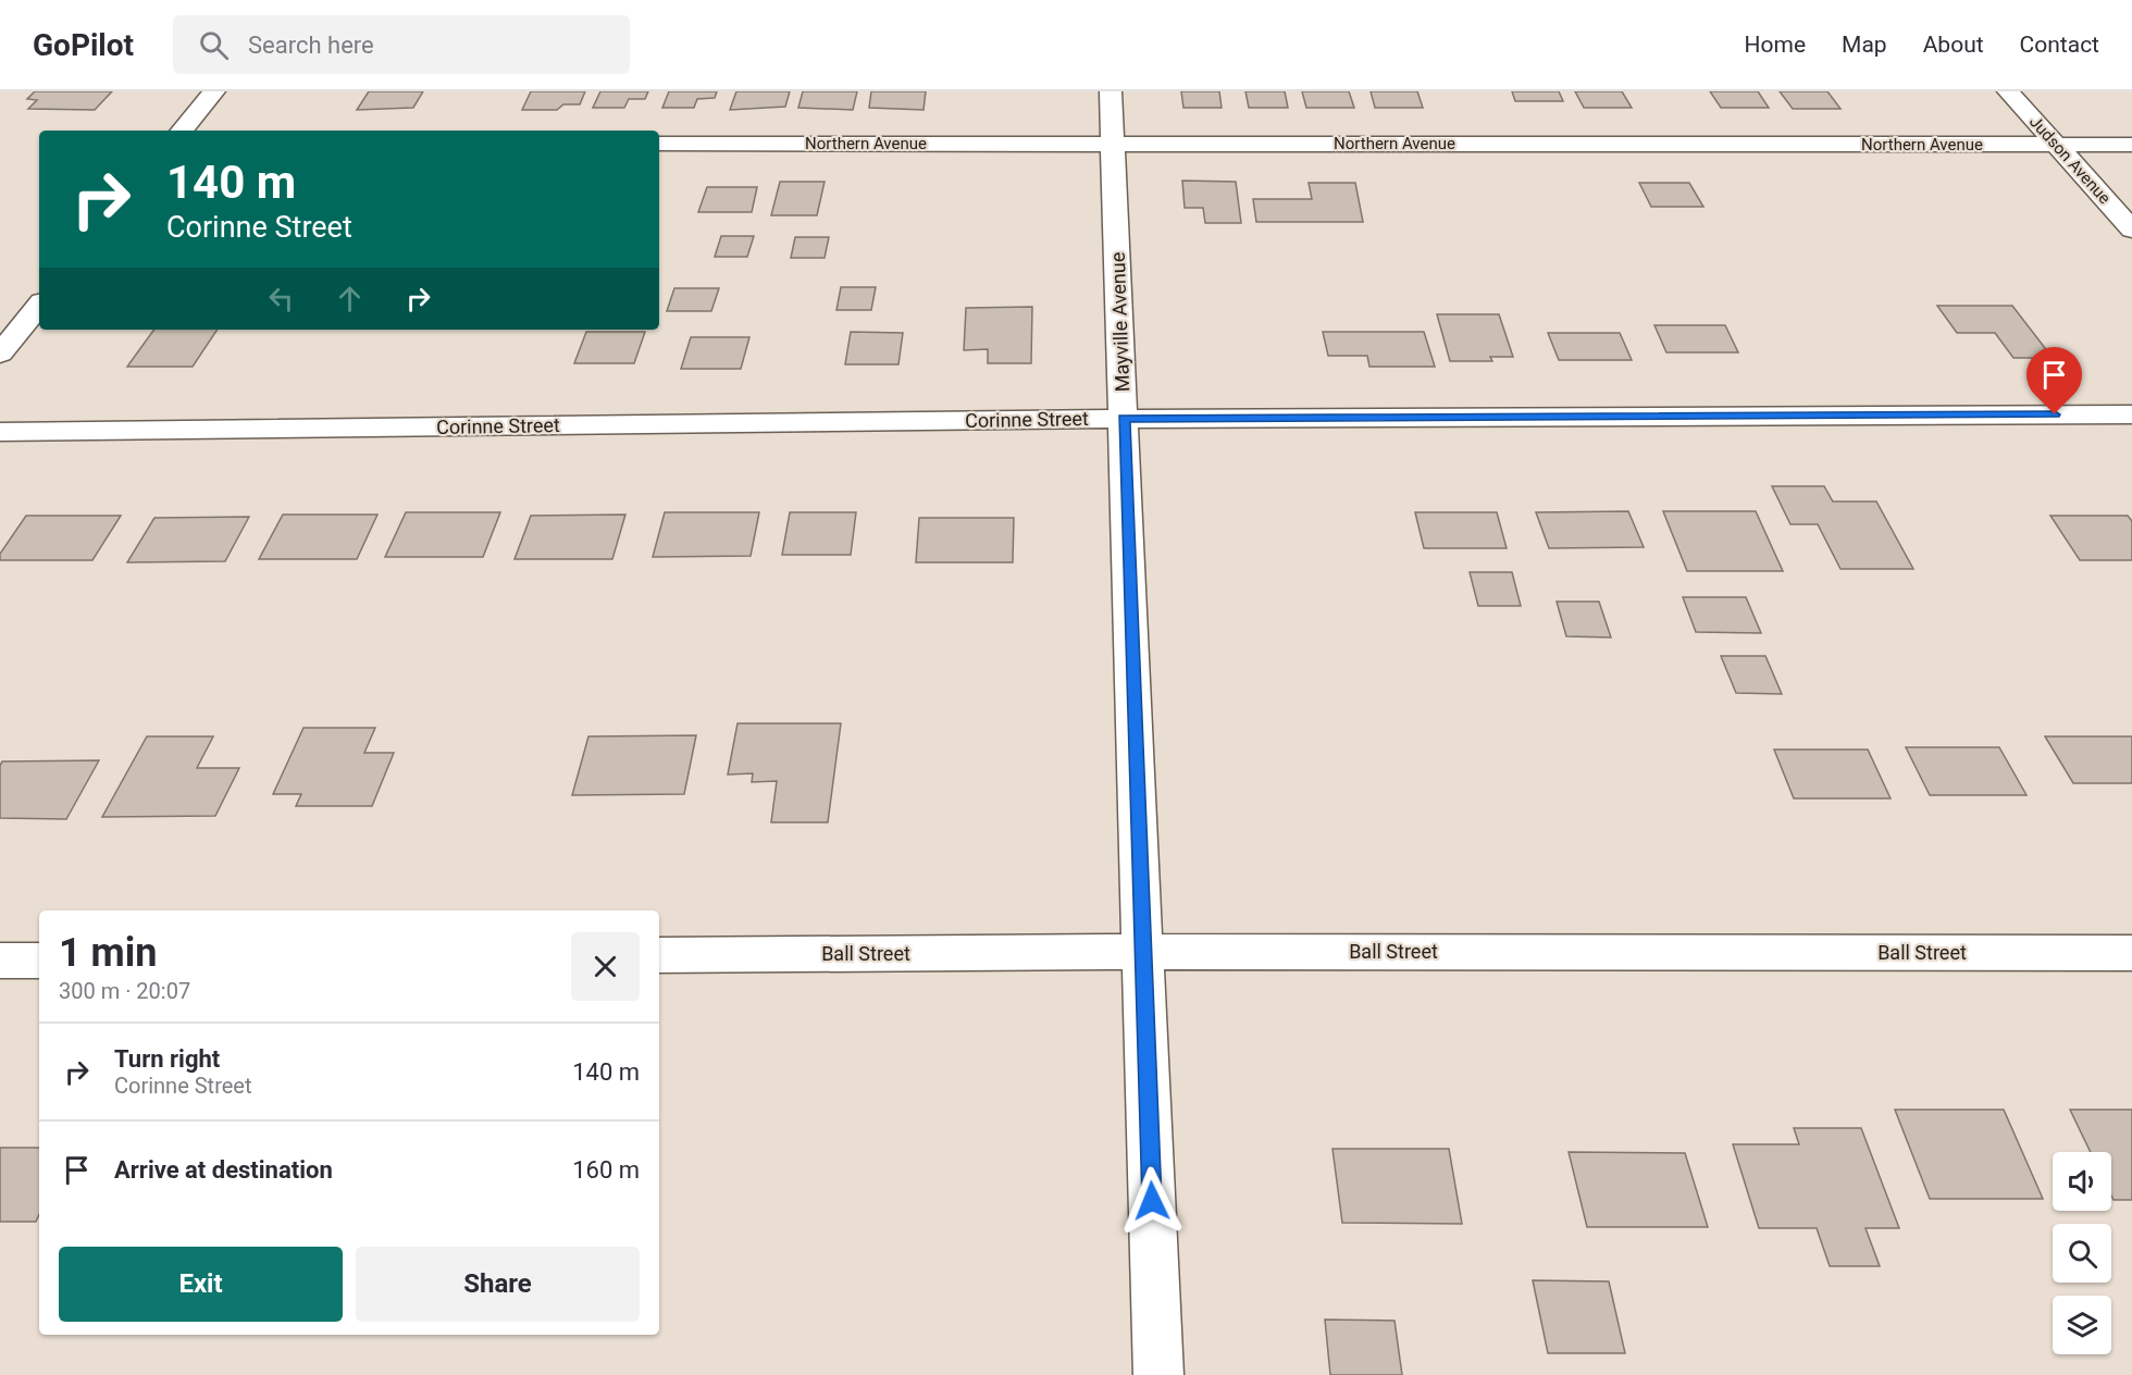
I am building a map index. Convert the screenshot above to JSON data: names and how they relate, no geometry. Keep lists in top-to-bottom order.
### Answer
{
  "streets": {
    "street": [
      "Northern Avenue",
      "Judson Avenue",
      "Mayville Avenue",
      "Corinne Street",
      "Ball Street"
    ]
  },
  "crossings": [
    ["Northern Avenue", "Judson Avenue"],
    ["Northern Avenue", "Mayville Avenue"],
    ["Mayville Avenue", "Corinne Street"],
    ["Mayville Avenue", "Ball Street"]
  ],
  "page": {
    "header": "GoPilot",
    "search": "Search here",
    "nav": [
      "Home",
      "Map",
      "About",
      "Contact"
    ],
    "turn": ["140 m", "Corinne Street"],
    "heading": ["1 min", "300 m · 20:07"],
    "list": [
      {
        "name": "Turn right",
        "note": "Corinne Street",
        "value": "140 m"
      },
      {
        "name": "Arrive at destination",
        "value": "160 m"
      }
    ],
    "buttons": ["Exit", "Share"]
  }
}
